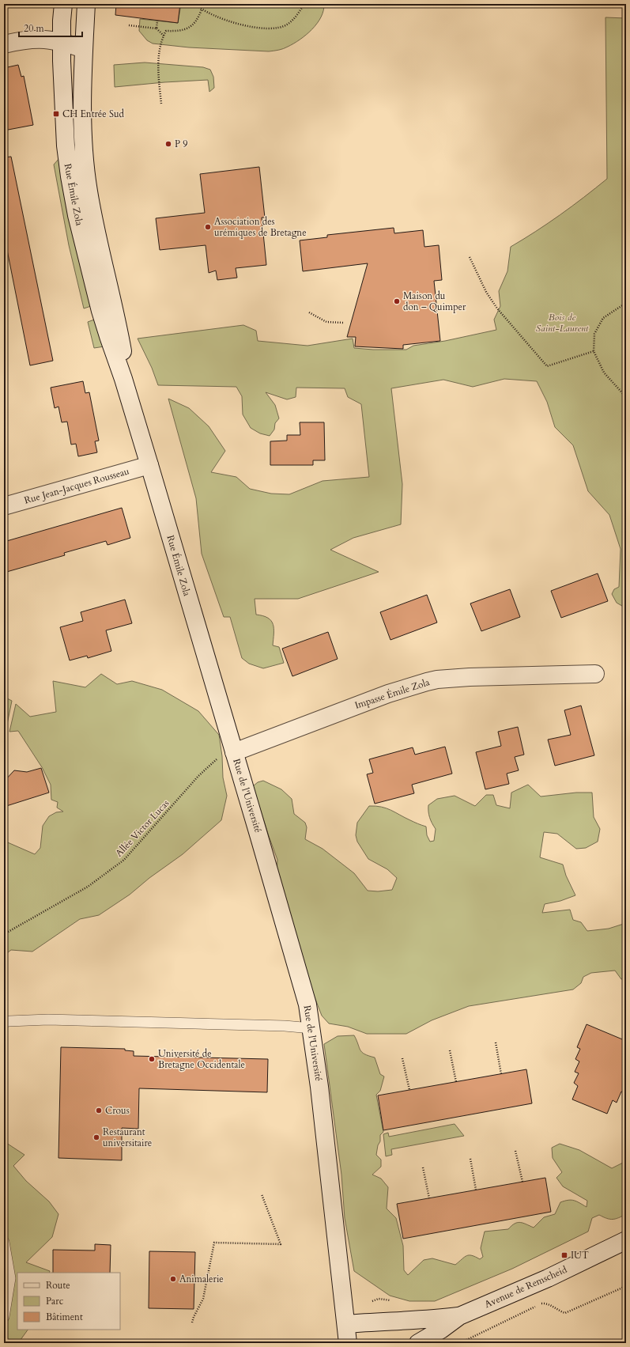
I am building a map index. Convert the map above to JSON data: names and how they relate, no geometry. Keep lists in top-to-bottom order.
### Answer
{
  "streets": {
    "street": [
      "Rue Émile Zola",
      "Rue Jean-Jacques Rousseau",
      "Impasse Émile Zola",
      "Rue de l'Université",
      "Avenue de Remscheid"
    ],
    "path": ["Allée Victor Lucas"]
  },
  "crossings": [
    ["Rue Émile Zola", "Rue Jean-Jacques Rousseau"],
    ["Rue Émile Zola", "Impasse Émile Zola"],
    ["Rue Émile Zola", "Rue de l'Université"],
    ["Rue Émile Zola", "Allée Victor Lucas"],
    ["Impasse Émile Zola", "Rue de l'Université"],
    ["Impasse Émile Zola", "Allée Victor Lucas"],
    ["Rue de l'Université", "Allée Victor Lucas"],
    ["Rue de l'Université", "Avenue de Remscheid"]
  ],
  "parks": ["Bois de Saint-Laurent"],
  "places": {
    "transit": ["CH Entrée Sud", "IUT"],
    "other": [
      "P 9",
      "Association des urémiques de Bretagne",
      "Maison du don – Quimper",
      "Université de Bretagne Occidentale",
      "Crous",
      "Restaurant universitaire",
      "Animalerie"
    ]
  },
  "legend": ["Route", "Parc", "Bâtiment"],
  "scale_bar": "20 m"
}
